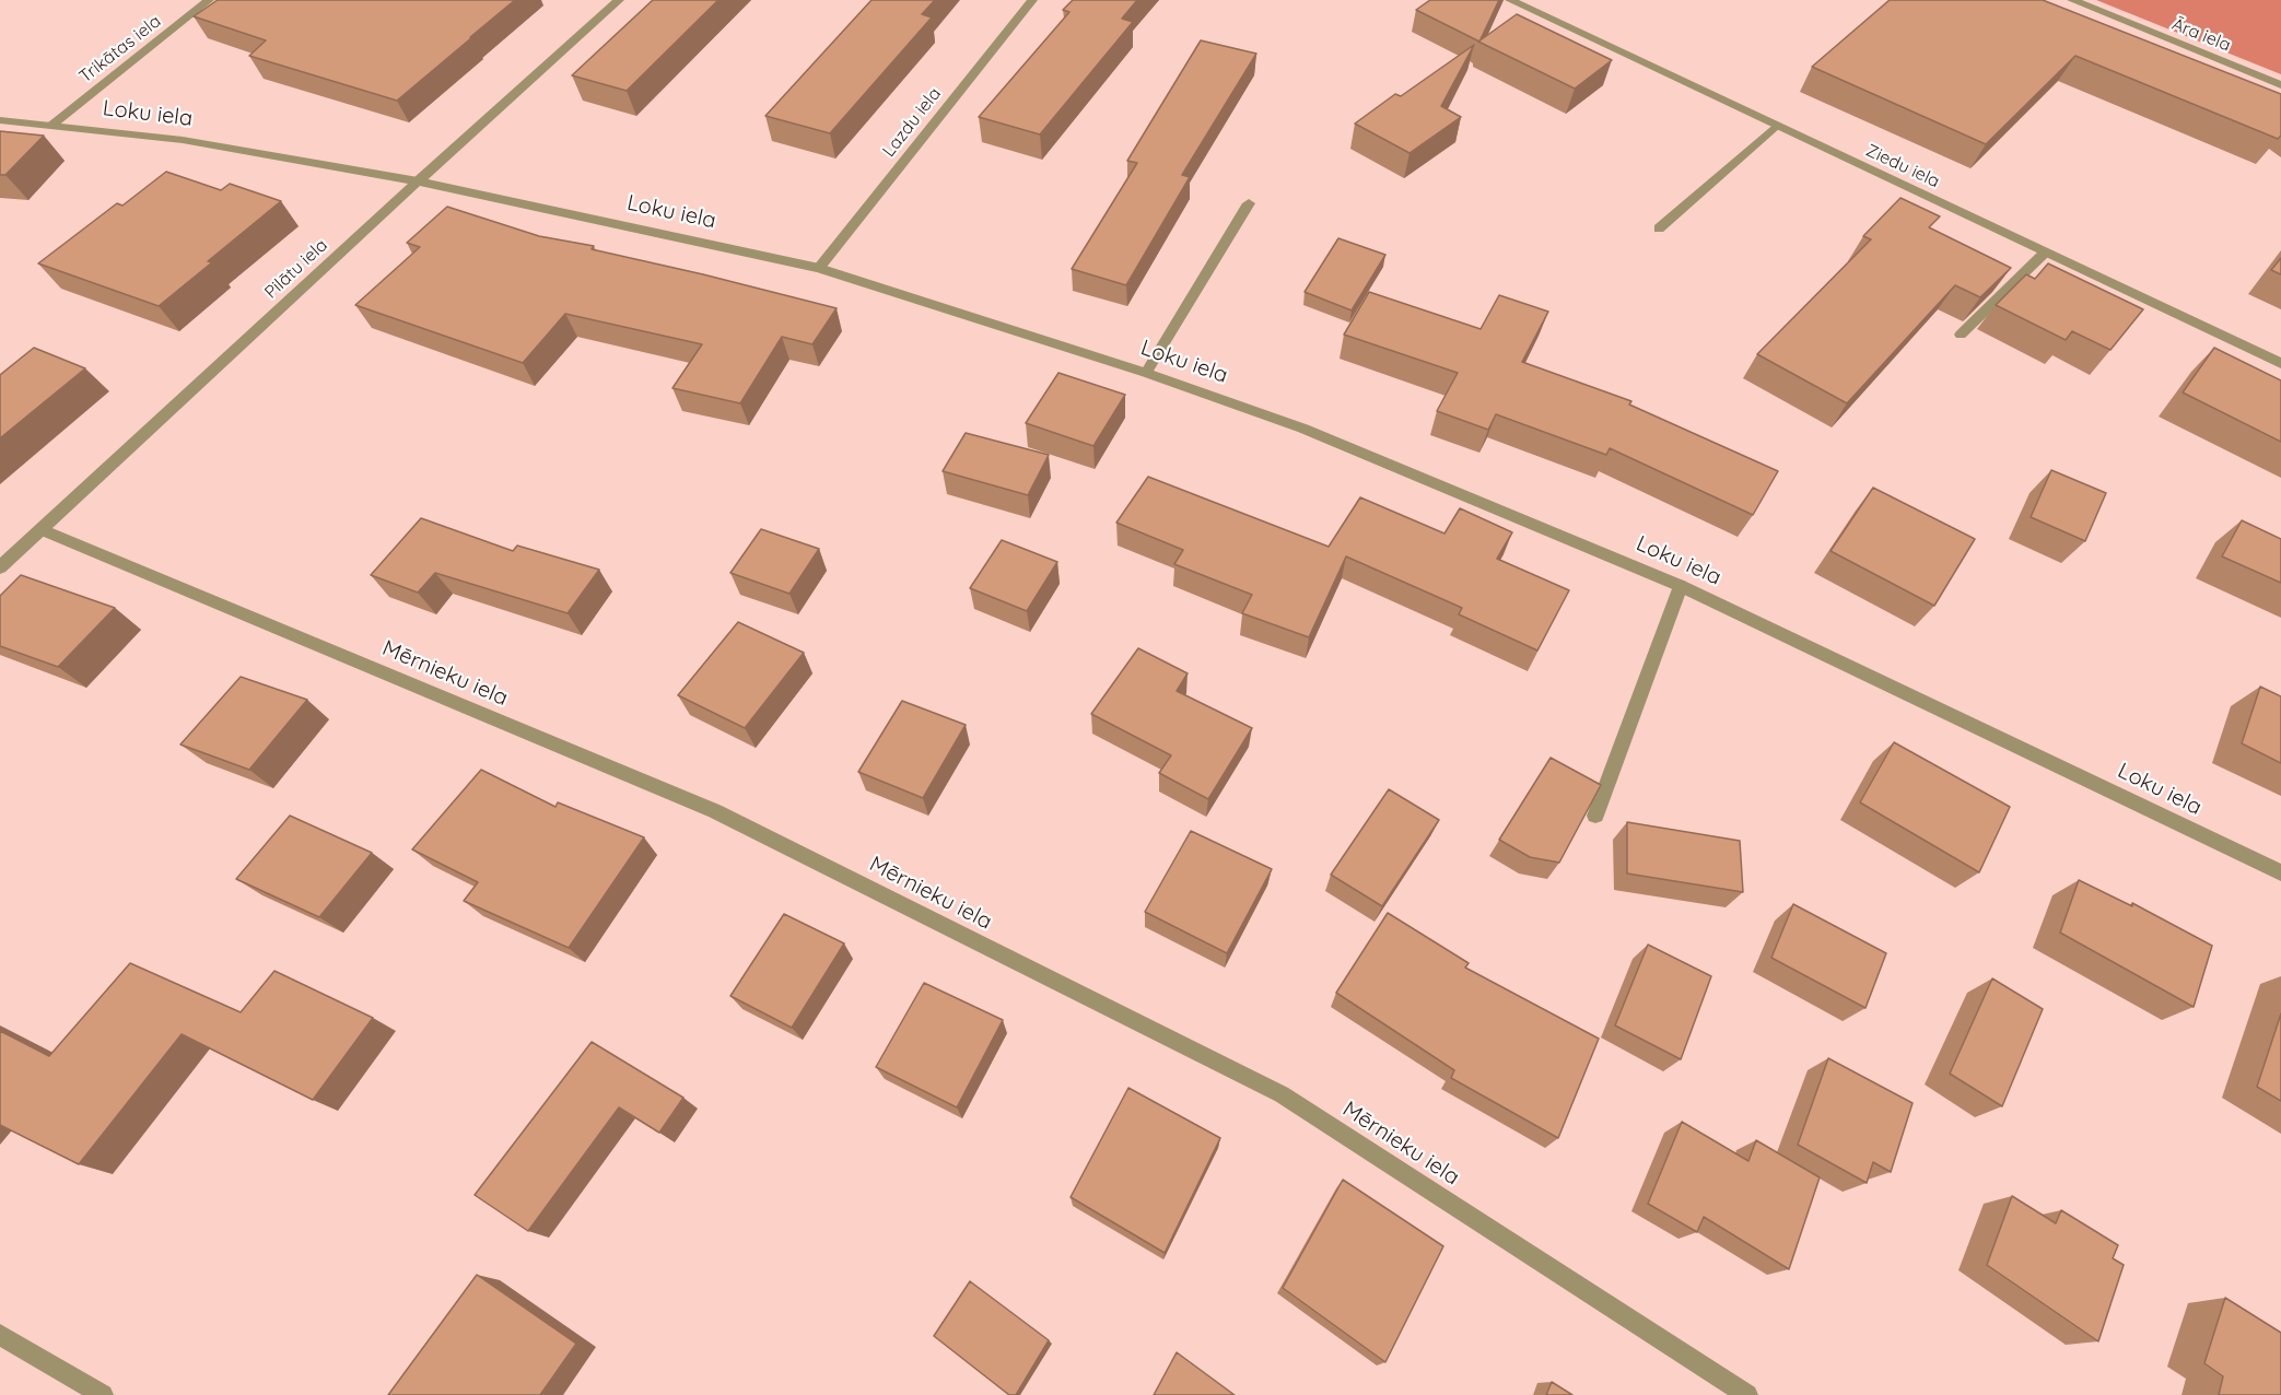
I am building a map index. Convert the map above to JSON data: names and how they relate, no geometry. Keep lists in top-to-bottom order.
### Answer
{
  "streets": {
    "street": [
      "Āra iela",
      "Trikātas iela",
      "Loku iela",
      "Lazdu iela",
      "Ziedu iela",
      "Pilātu iela",
      "Mērnieku iela"
    ]
  },
  "crossings": [
    ["Trikātas iela", "Loku iela"],
    ["Loku iela", "Lazdu iela"],
    ["Loku iela", "Pilātu iela"],
    ["Pilātu iela", "Mērnieku iela"]
  ]
}
